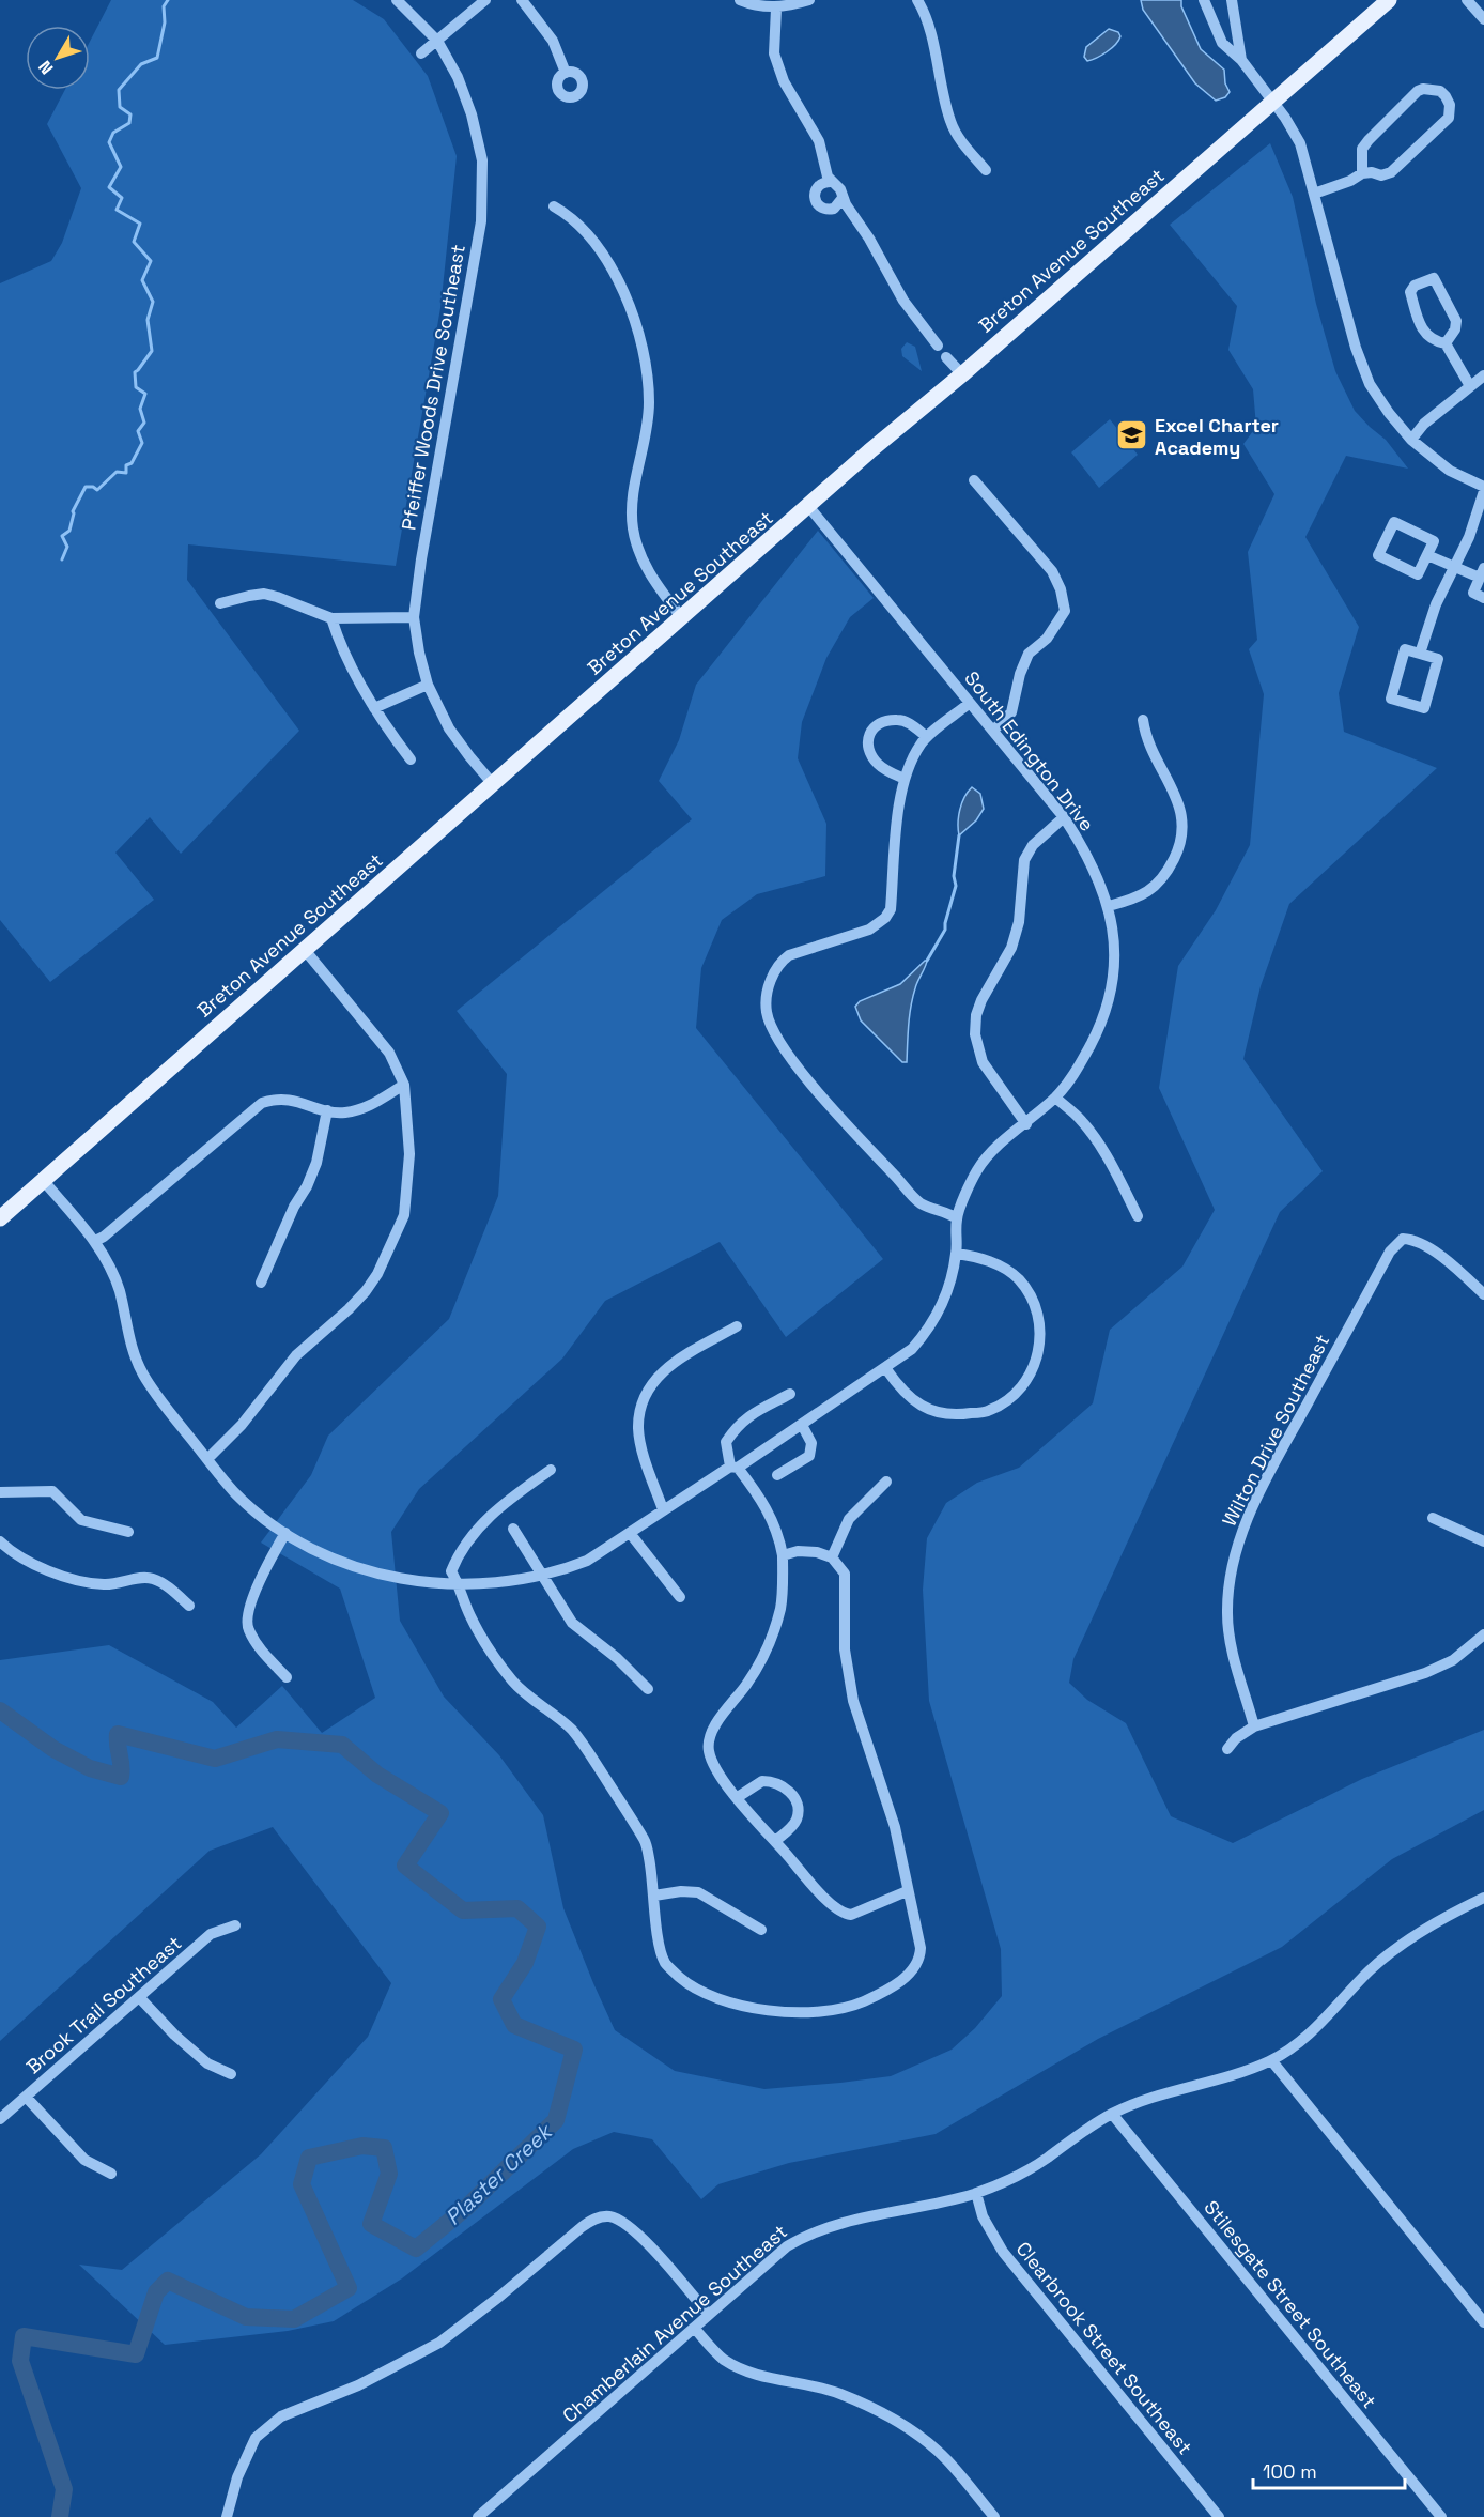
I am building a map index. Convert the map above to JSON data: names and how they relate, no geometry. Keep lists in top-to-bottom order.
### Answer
{
  "streets": {
    "main road": ["Breton Avenue Southeast"],
    "street": [
      "Pfeiffer Woods Drive Southeast",
      "South Edington Drive",
      "Wilton Drive Southeast",
      "Brook Trail Southeast",
      "Stilesgate Street Southeast",
      "Chamberlain Avenue Southeast",
      "Clearbrook Street Southeast"
    ]
  },
  "crossings": [
    ["Breton Avenue Southeast", "Pfeiffer Woods Drive Southeast"],
    ["Breton Avenue Southeast", "South Edington Drive"],
    ["Stilesgate Street Southeast", "Chamberlain Avenue Southeast"],
    ["Chamberlain Avenue Southeast", "Clearbrook Street Southeast"]
  ],
  "water": ["Plaster Creek"],
  "places": {
    "school or university": ["Excel Charter Academy"]
  },
  "scale_bar": "100 m",
  "north": "bottom left"
}
